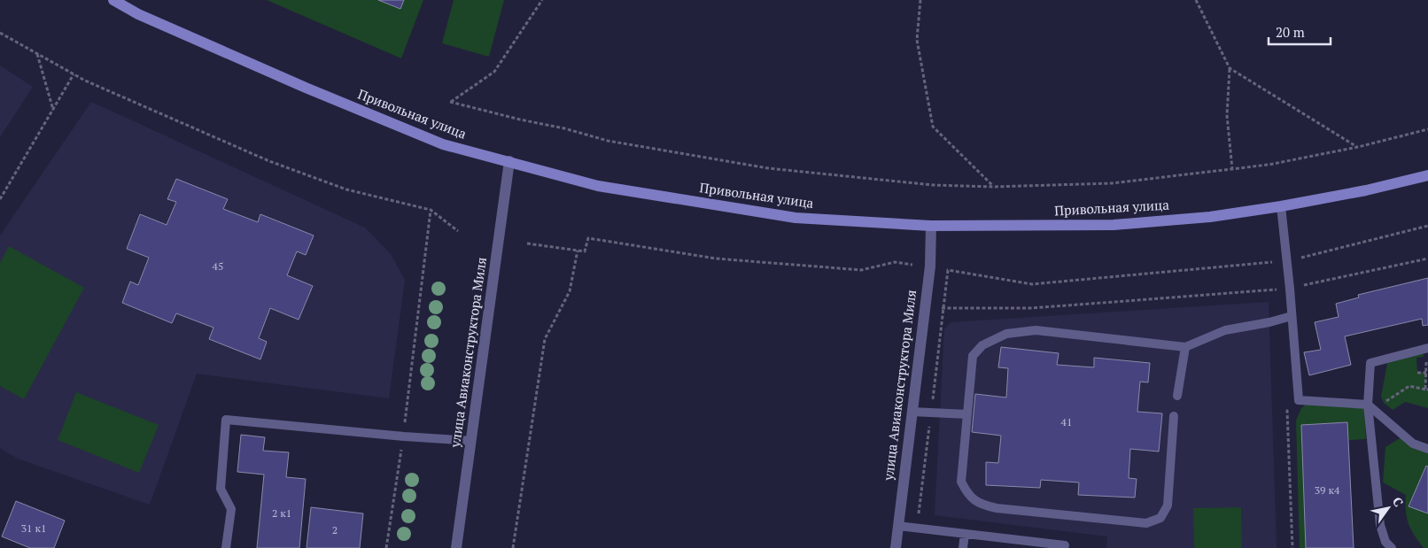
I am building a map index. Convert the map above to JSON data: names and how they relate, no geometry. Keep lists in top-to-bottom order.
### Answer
{
  "streets": {
    "main road": ["Привольная улица"],
    "street": ["улица Авиаконструктора Миля"]
  },
  "crossings": [
    ["Привольная улица", "улица Авиаконструктора Миля"]
  ],
  "house_numbers": [
    "45",
    "41",
    "39 к4",
    "2 к1",
    "31 к1",
    "2"
  ],
  "scale_bar": "20 m",
  "north": "top right"
}
